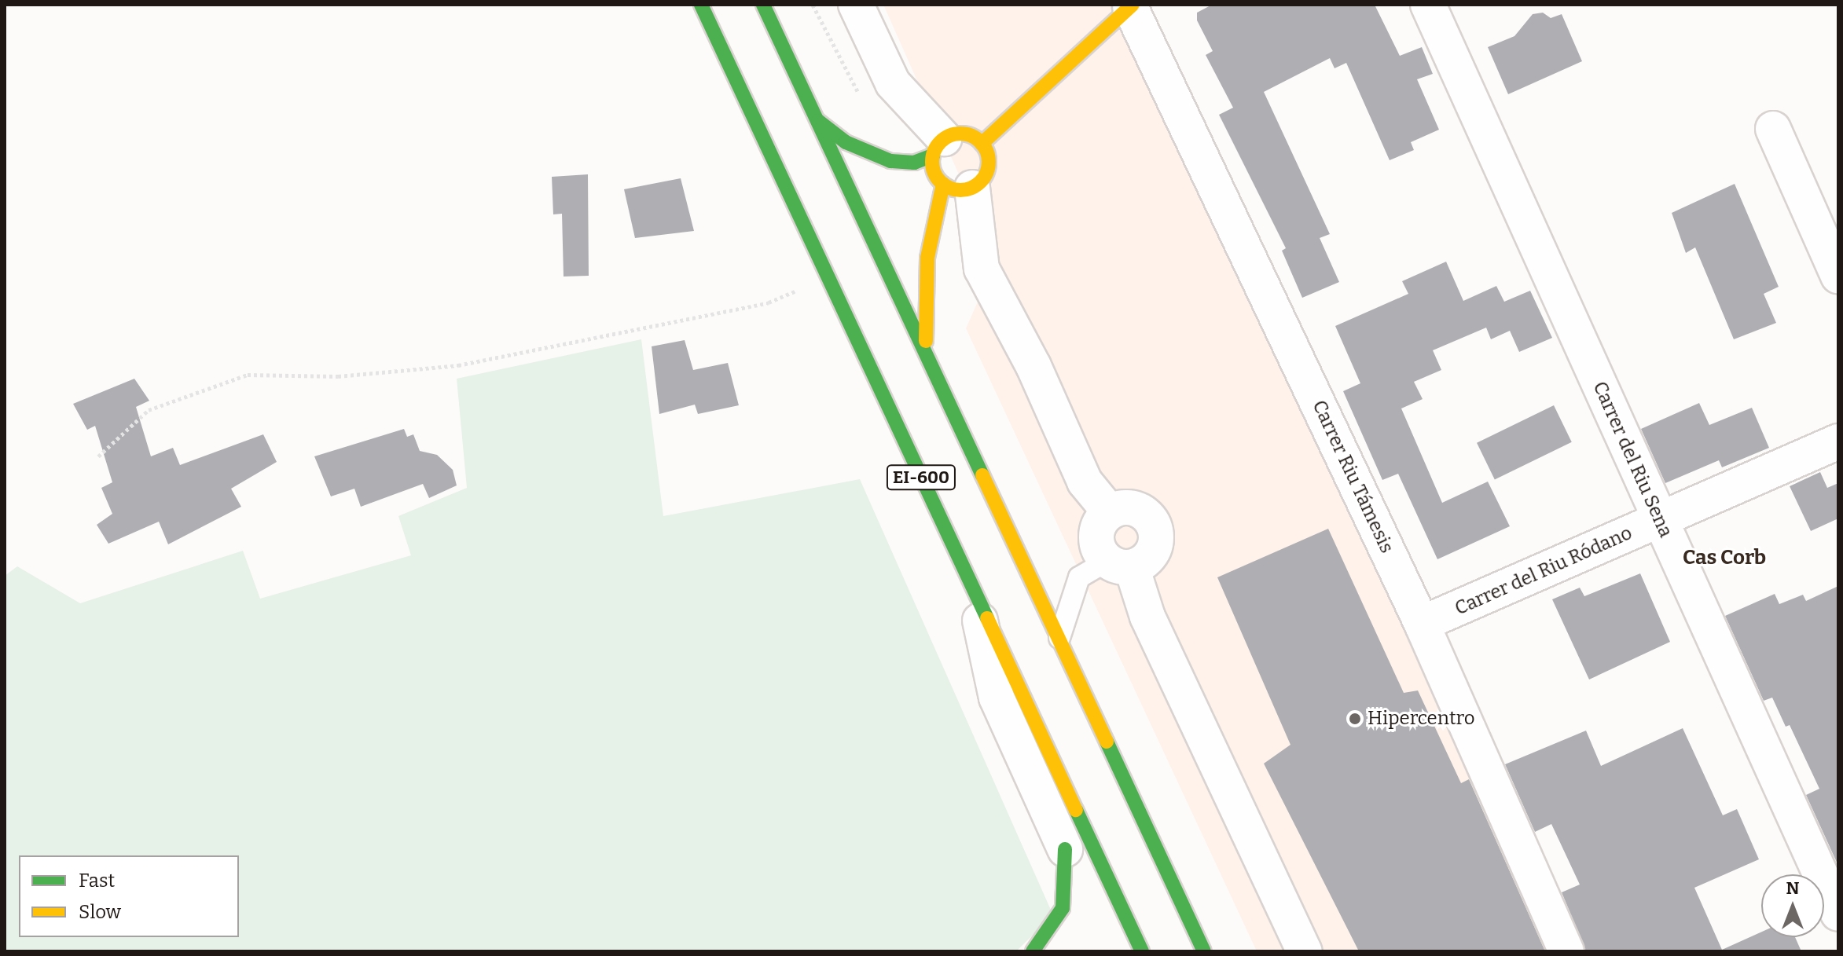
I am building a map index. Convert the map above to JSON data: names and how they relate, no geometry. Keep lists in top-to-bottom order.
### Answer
{
  "streets": {
    "main road": ["EI-600"],
    "street": ["Carrer del Riu Sena", "Carrer Riu Támesis", "Carrer del Riu Ródano"]
  },
  "crossings": [
    ["Carrer del Riu Sena", "Carrer del Riu Ródano"],
    ["Carrer Riu Támesis", "Carrer del Riu Ródano"]
  ],
  "districts": ["Cas Corb"],
  "places": ["Hipercentro"],
  "legend": ["Fast", "Slow"],
  "north": "top"
}
